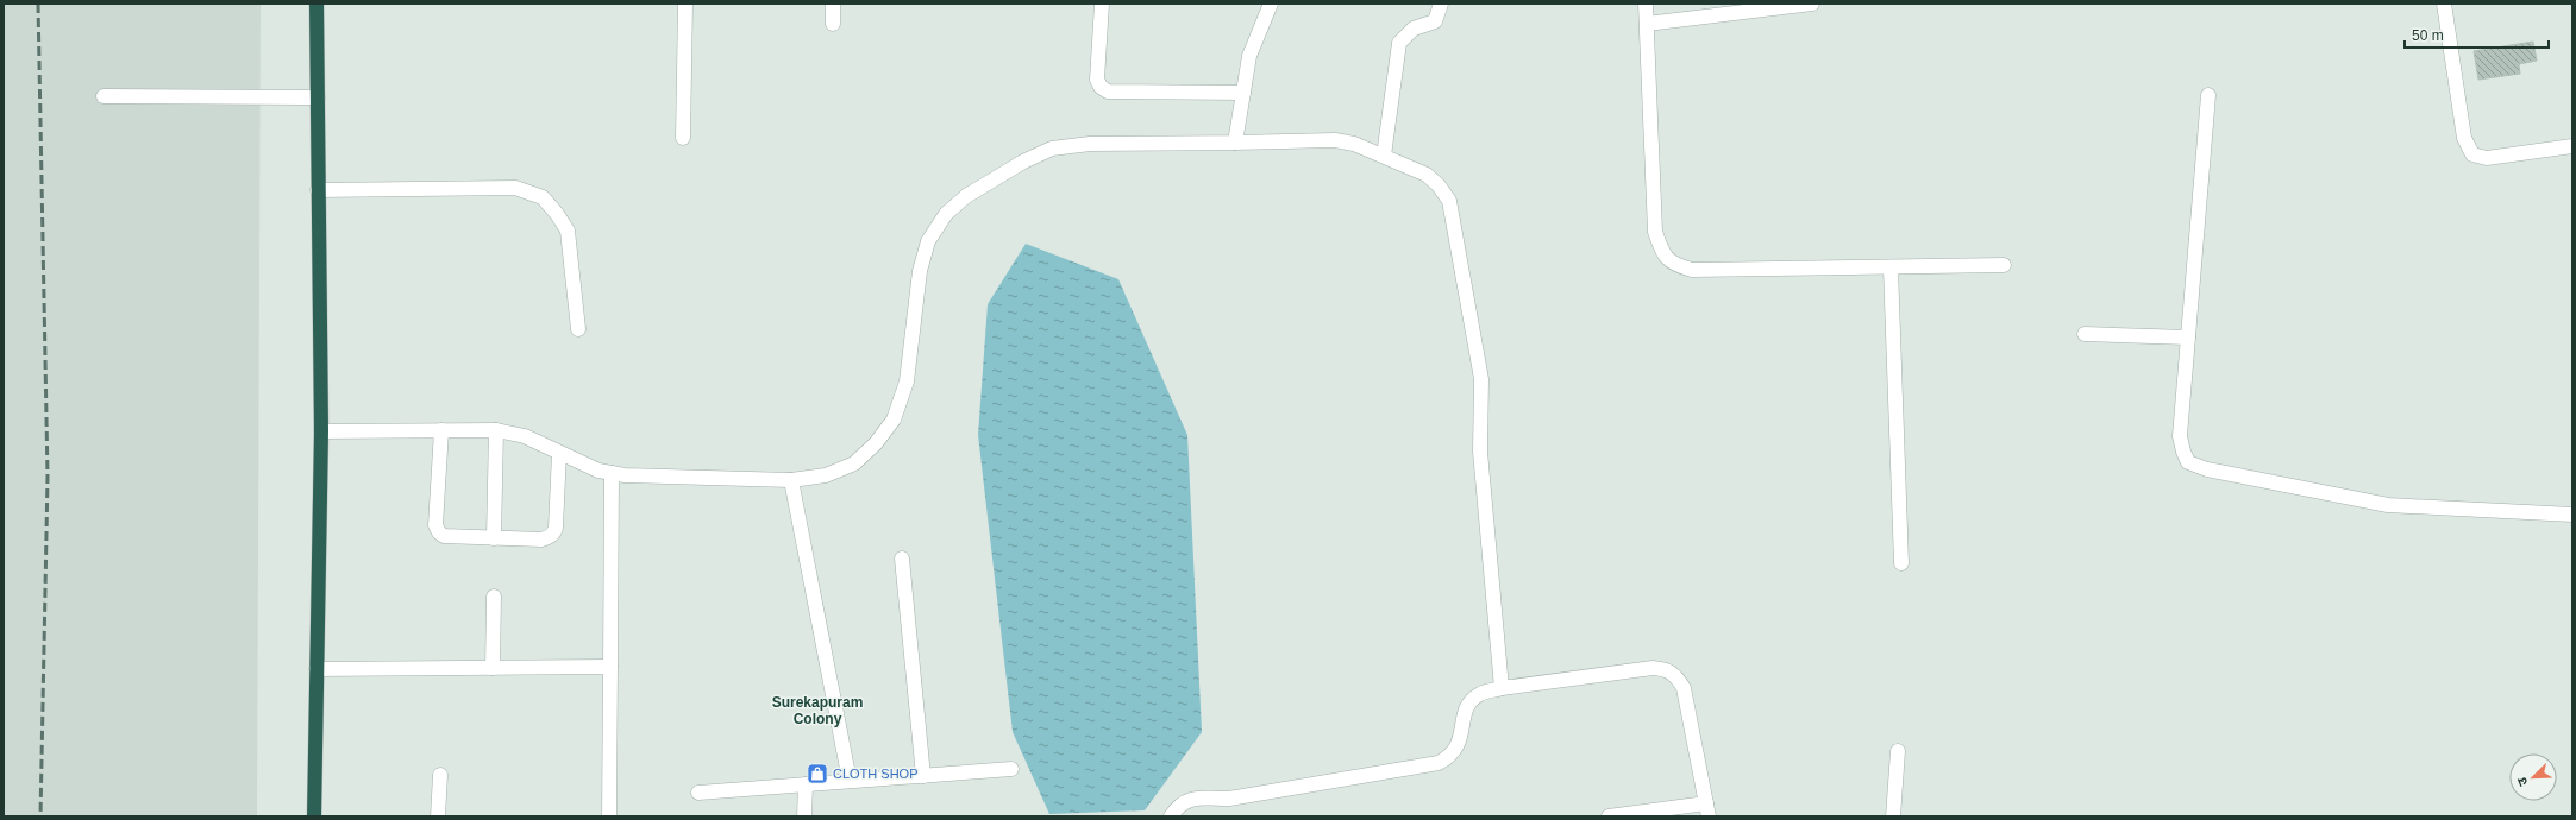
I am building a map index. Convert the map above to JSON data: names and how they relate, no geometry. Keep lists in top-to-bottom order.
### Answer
{
  "districts": ["Surekapuram Colony"],
  "places": {
    "shop": ["CLOTH SHOP"]
  },
  "scale_bar": "50 m",
  "north": "bottom left"
}
